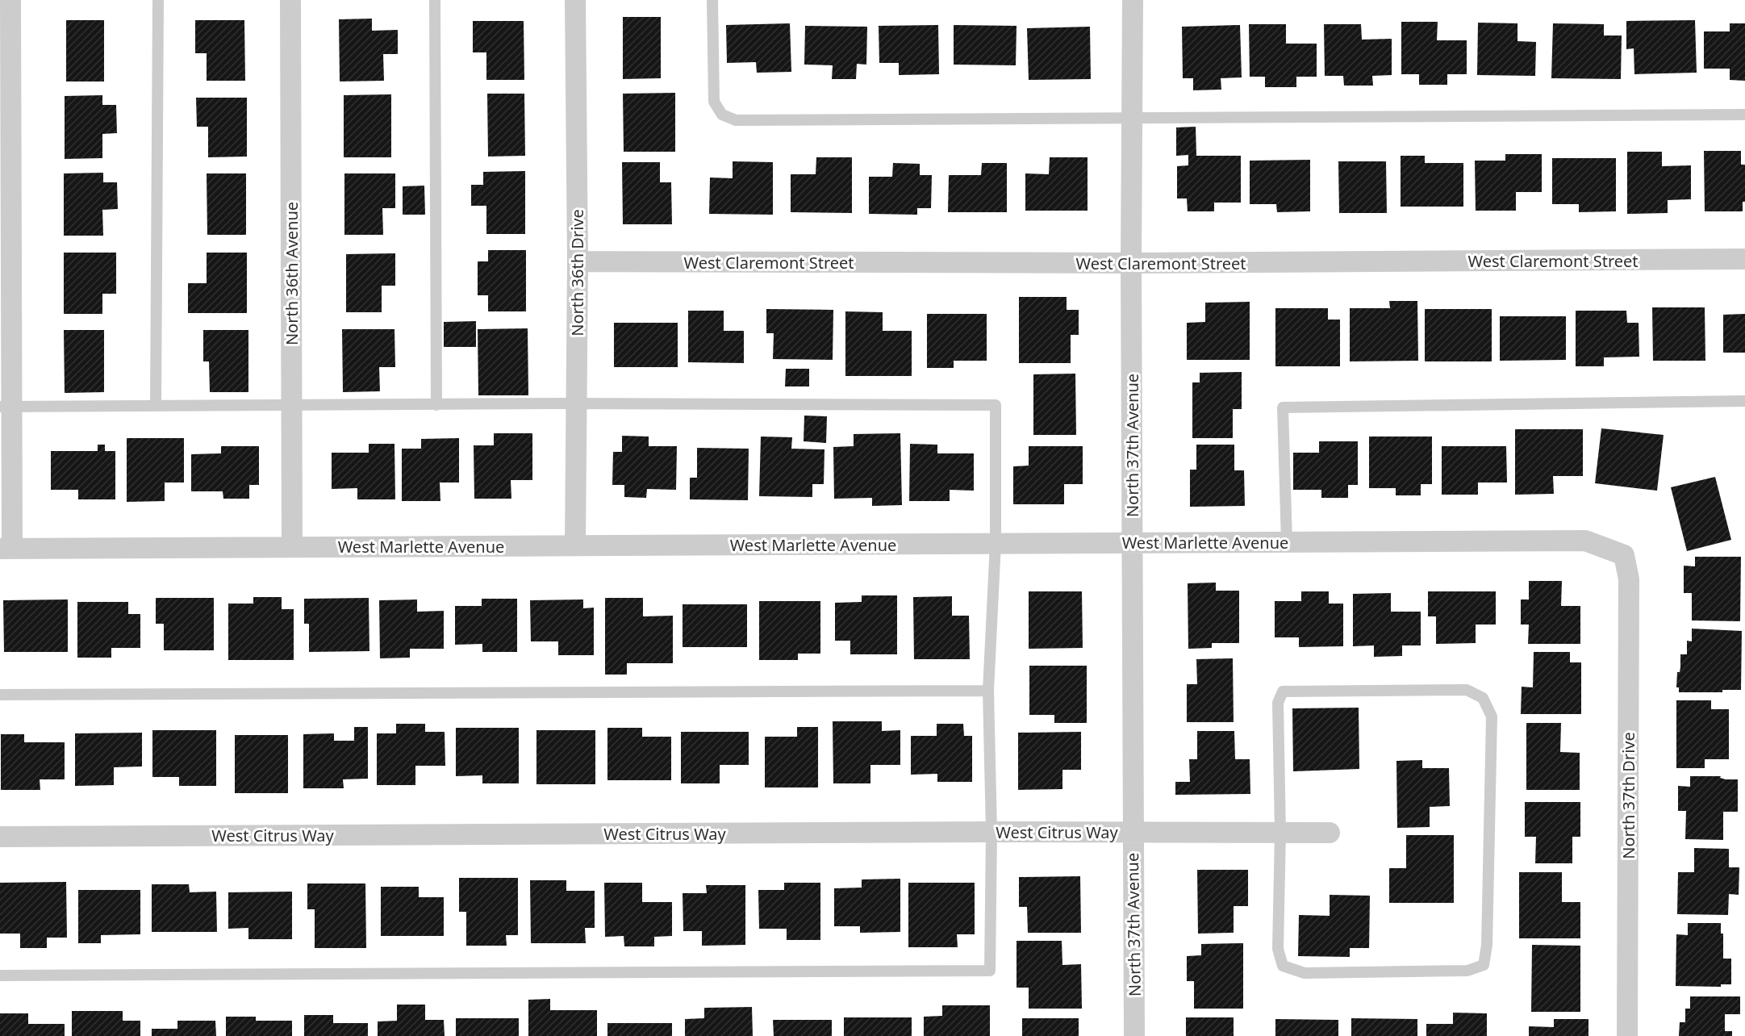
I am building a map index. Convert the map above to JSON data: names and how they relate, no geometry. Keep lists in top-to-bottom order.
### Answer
{
  "streets": {
    "street": [
      "West Claremont Street",
      "North 36th Drive",
      "North 36th Avenue",
      "North 37th Avenue",
      "West Marlette Avenue",
      "North 37th Drive",
      "West Citrus Way"
    ]
  },
  "crossings": [
    ["West Claremont Street", "North 36th Drive"],
    ["West Claremont Street", "North 37th Avenue"],
    ["North 36th Drive", "West Marlette Avenue"],
    ["North 36th Avenue", "West Marlette Avenue"],
    ["North 37th Avenue", "West Marlette Avenue"],
    ["North 37th Avenue", "West Citrus Way"],
    ["West Marlette Avenue", "North 37th Drive"]
  ]
}
